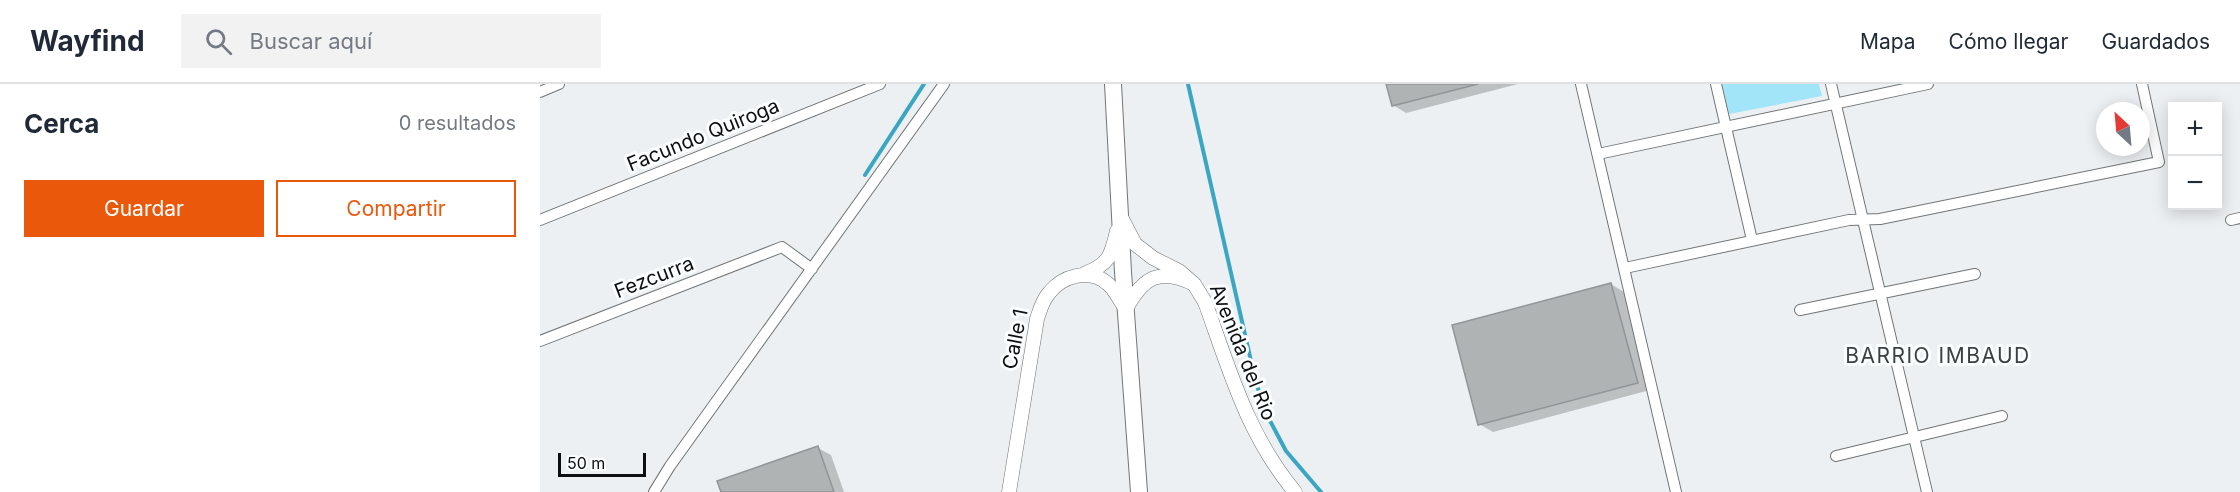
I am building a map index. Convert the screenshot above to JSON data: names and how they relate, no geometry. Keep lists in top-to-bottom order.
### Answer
{
  "streets": {
    "street": [
      "Facundo Quiroga",
      "Fezcurra",
      "Calle 1",
      "Avenida del Rio"
    ]
  },
  "crossings": [
    ["Calle 1", "Avenida del Rio"]
  ],
  "districts": ["BARRIO IMBAUD"],
  "scale_bar": "50 m",
  "north": "top left",
  "page": {
    "header": "Wayfind",
    "search": "Buscar aquí",
    "nav": ["Mapa", "Cómo llegar", "Guardados"],
    "heading": ["Cerca", "0 resultados"],
    "map_buttons": ["+", "−"],
    "buttons": ["Guardar", "Compartir"],
    "scale": "50 m"
  }
}
